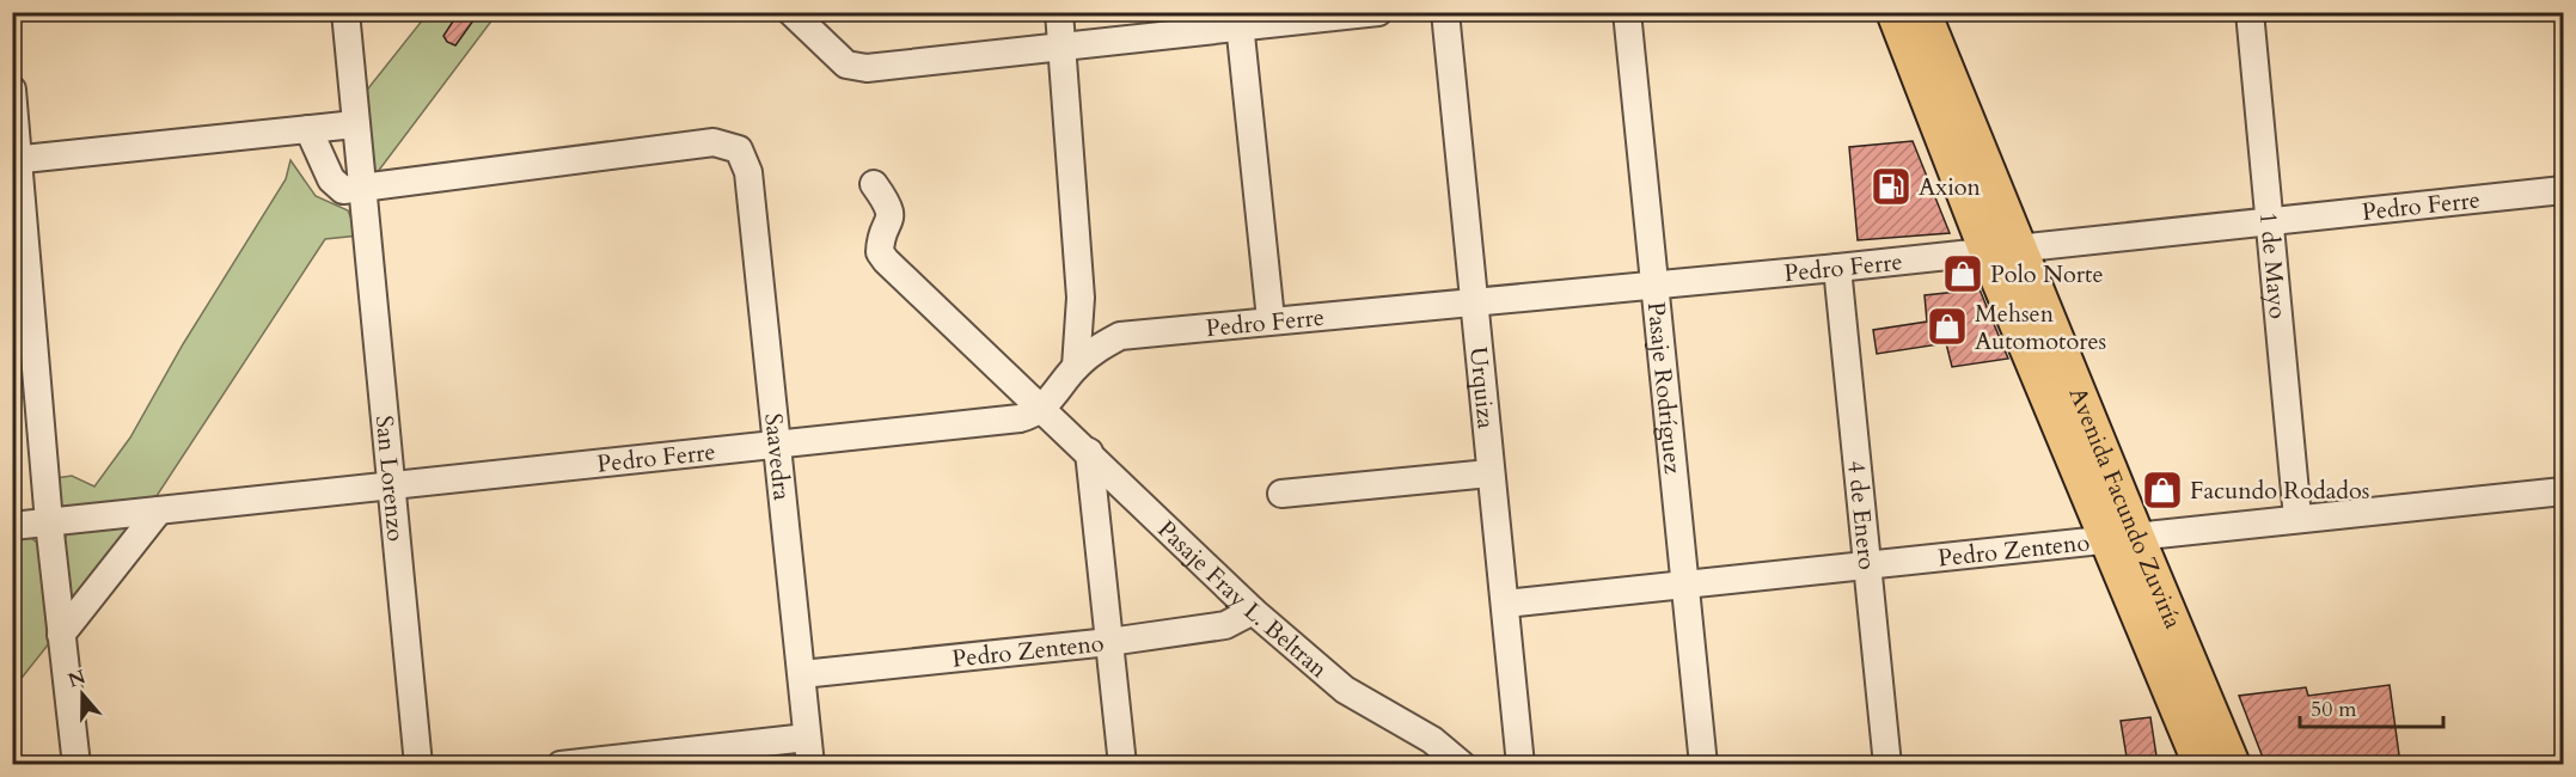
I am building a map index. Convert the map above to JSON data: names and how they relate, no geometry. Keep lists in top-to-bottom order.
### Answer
{
  "streets": {
    "main road": ["Avenida Facundo Zuviría"],
    "street": [
      "Pedro Ferre",
      "1 de Mayo",
      "Urquiza",
      "Pasaje Rodríguez",
      "Saavedra",
      "San Lorenzo",
      "4 de Enero",
      "Pedro Zenteno",
      "Pasaje Fray L. Beltran"
    ]
  },
  "crossings": [
    ["Pedro Ferre", "1 de Mayo"],
    ["Pedro Ferre", "Urquiza"],
    ["Pedro Ferre", "Pasaje Rodríguez"],
    ["Pedro Ferre", "Saavedra"],
    ["Pedro Ferre", "San Lorenzo"],
    ["Pedro Ferre", "Avenida Facundo Zuviría"],
    ["Pedro Ferre", "4 de Enero"],
    ["Pedro Ferre", "Pasaje Fray L. Beltran"],
    ["1 de Mayo", "Pedro Zenteno"],
    ["Urquiza", "Pedro Zenteno"],
    ["Pasaje Rodríguez", "Pedro Zenteno"],
    ["Saavedra", "San Lorenzo"],
    ["Saavedra", "Pedro Zenteno"],
    ["Avenida Facundo Zuviría", "Pedro Zenteno"],
    ["4 de Enero", "Pedro Zenteno"],
    ["Pedro Zenteno", "Pasaje Fray L. Beltran"]
  ],
  "places": {
    "fuel station": ["Axion"],
    "shop": ["Polo Norte", "Mehsen Automotores", "Facundo Rodados"]
  },
  "scale_bar": "50 m",
  "north": "top"
}
